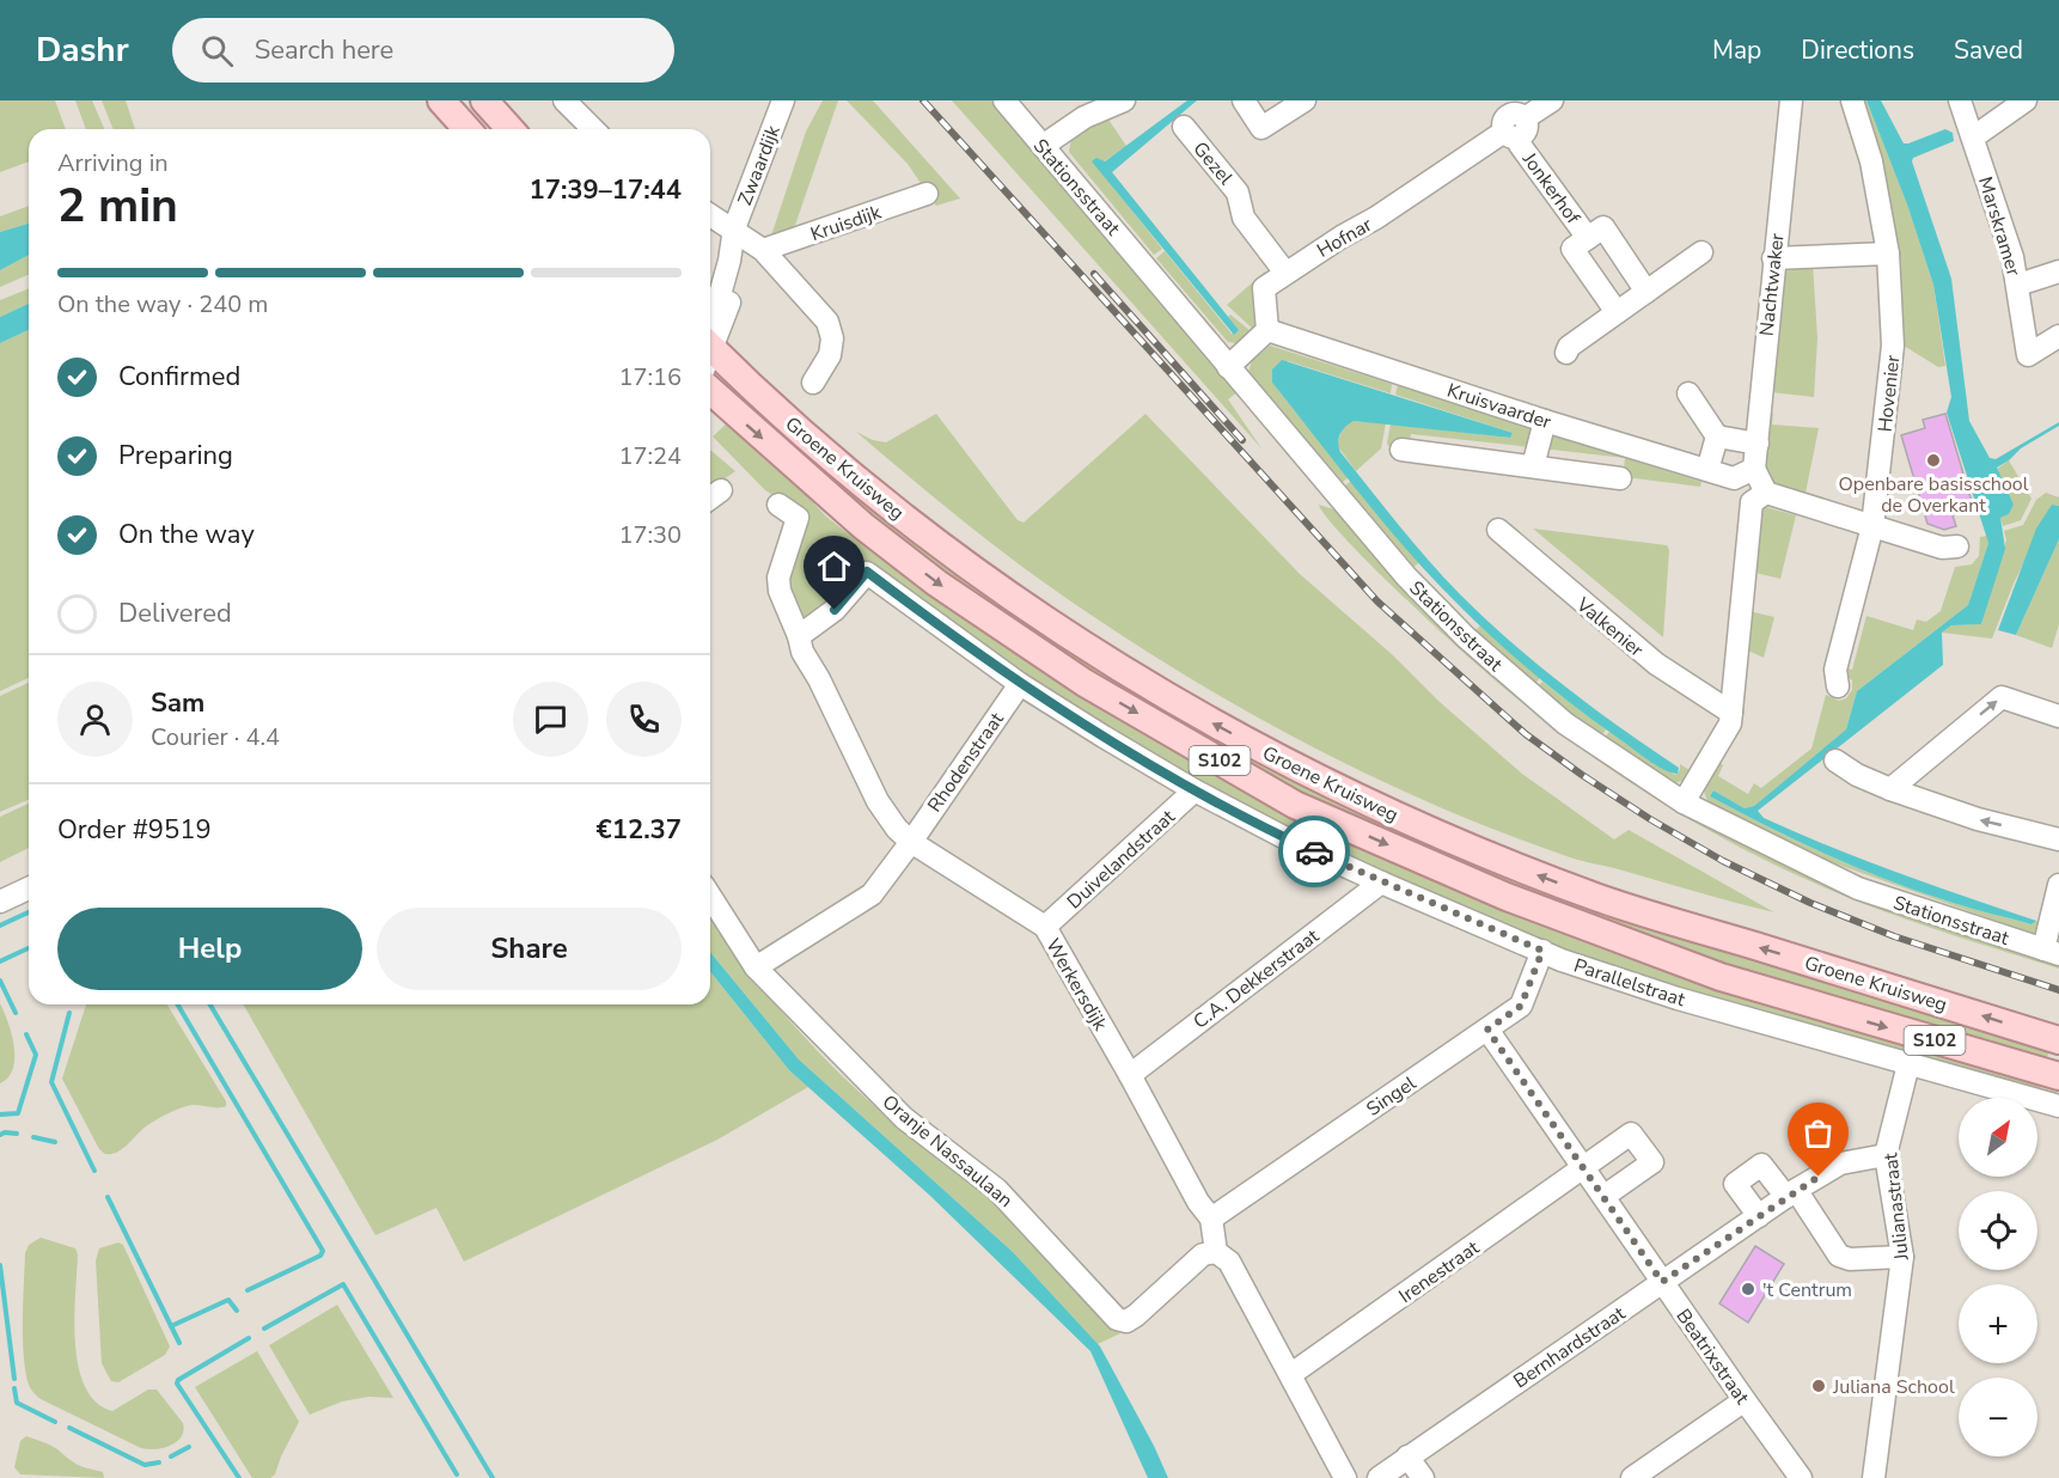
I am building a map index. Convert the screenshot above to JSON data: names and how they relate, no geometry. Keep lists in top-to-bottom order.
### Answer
{
  "streets": {
    "main road": ["Groene Kruisweg", "S102"],
    "street": [
      "Gezel",
      "Zwaardijk",
      "Stationsstraat",
      "Jonkerhof",
      "Kruisdijk",
      "Marskramer",
      "Hofnar",
      "Nachtwaker",
      "Hovenier",
      "Kruisvaarder",
      "Valkenier",
      "Rhodenstraat",
      "Duivelandstraat",
      "C.A. Dekkerstraat",
      "Parallelstraat",
      "Werkersdijk",
      "Singel",
      "Oranje Nassaulaan",
      "Julianastraat",
      "Irenestraat",
      "Bernhardstraat",
      "Beatrixstraat"
    ]
  },
  "crossings": [
    ["Gezel", "Hofnar"],
    ["Jonkerhof", "Hofnar"],
    ["Hofnar", "Kruisvaarder"],
    ["Nachtwaker", "Kruisvaarder"],
    ["Rhodenstraat", "Parallelstraat"],
    ["Rhodenstraat", "Werkersdijk"],
    ["Rhodenstraat", "Oranje Nassaulaan"],
    ["Duivelandstraat", "Parallelstraat"],
    ["Duivelandstraat", "Werkersdijk"],
    ["C.A. Dekkerstraat", "Parallelstraat"],
    ["C.A. Dekkerstraat", "Werkersdijk"],
    ["Parallelstraat", "Werkersdijk"],
    ["Parallelstraat", "Singel"],
    ["Parallelstraat", "Julianastraat"],
    ["Werkersdijk", "Singel"],
    ["Werkersdijk", "Oranje Nassaulaan"],
    ["Singel", "Beatrixstraat"],
    ["Julianastraat", "Bernhardstraat"],
    ["Irenestraat", "Beatrixstraat"],
    ["Bernhardstraat", "Beatrixstraat"]
  ],
  "places": ["Openbare basisschool de Overkant", "'t Centrum", "Juliana School"],
  "north": "top right",
  "page": {
    "header": "Dashr",
    "search": "Search here",
    "nav": ["Map", "Directions", "Saved"],
    "heading": ["2 min", "Arriving in", "17:39–17:44"],
    "panel": [
      "Sam",
      "Courier · 4.4",
      "Order #9519",
      "€12.37"
    ],
    "bar": "On the way · 240 m",
    "list": [
      ["Confirmed", "17:16"],
      ["Preparing", "17:24"],
      ["On the way", "17:30"],
      "Delivered"
    ],
    "buttons": ["Help", "Share"],
    "map_buttons": ["+", "−"]
  }
}
